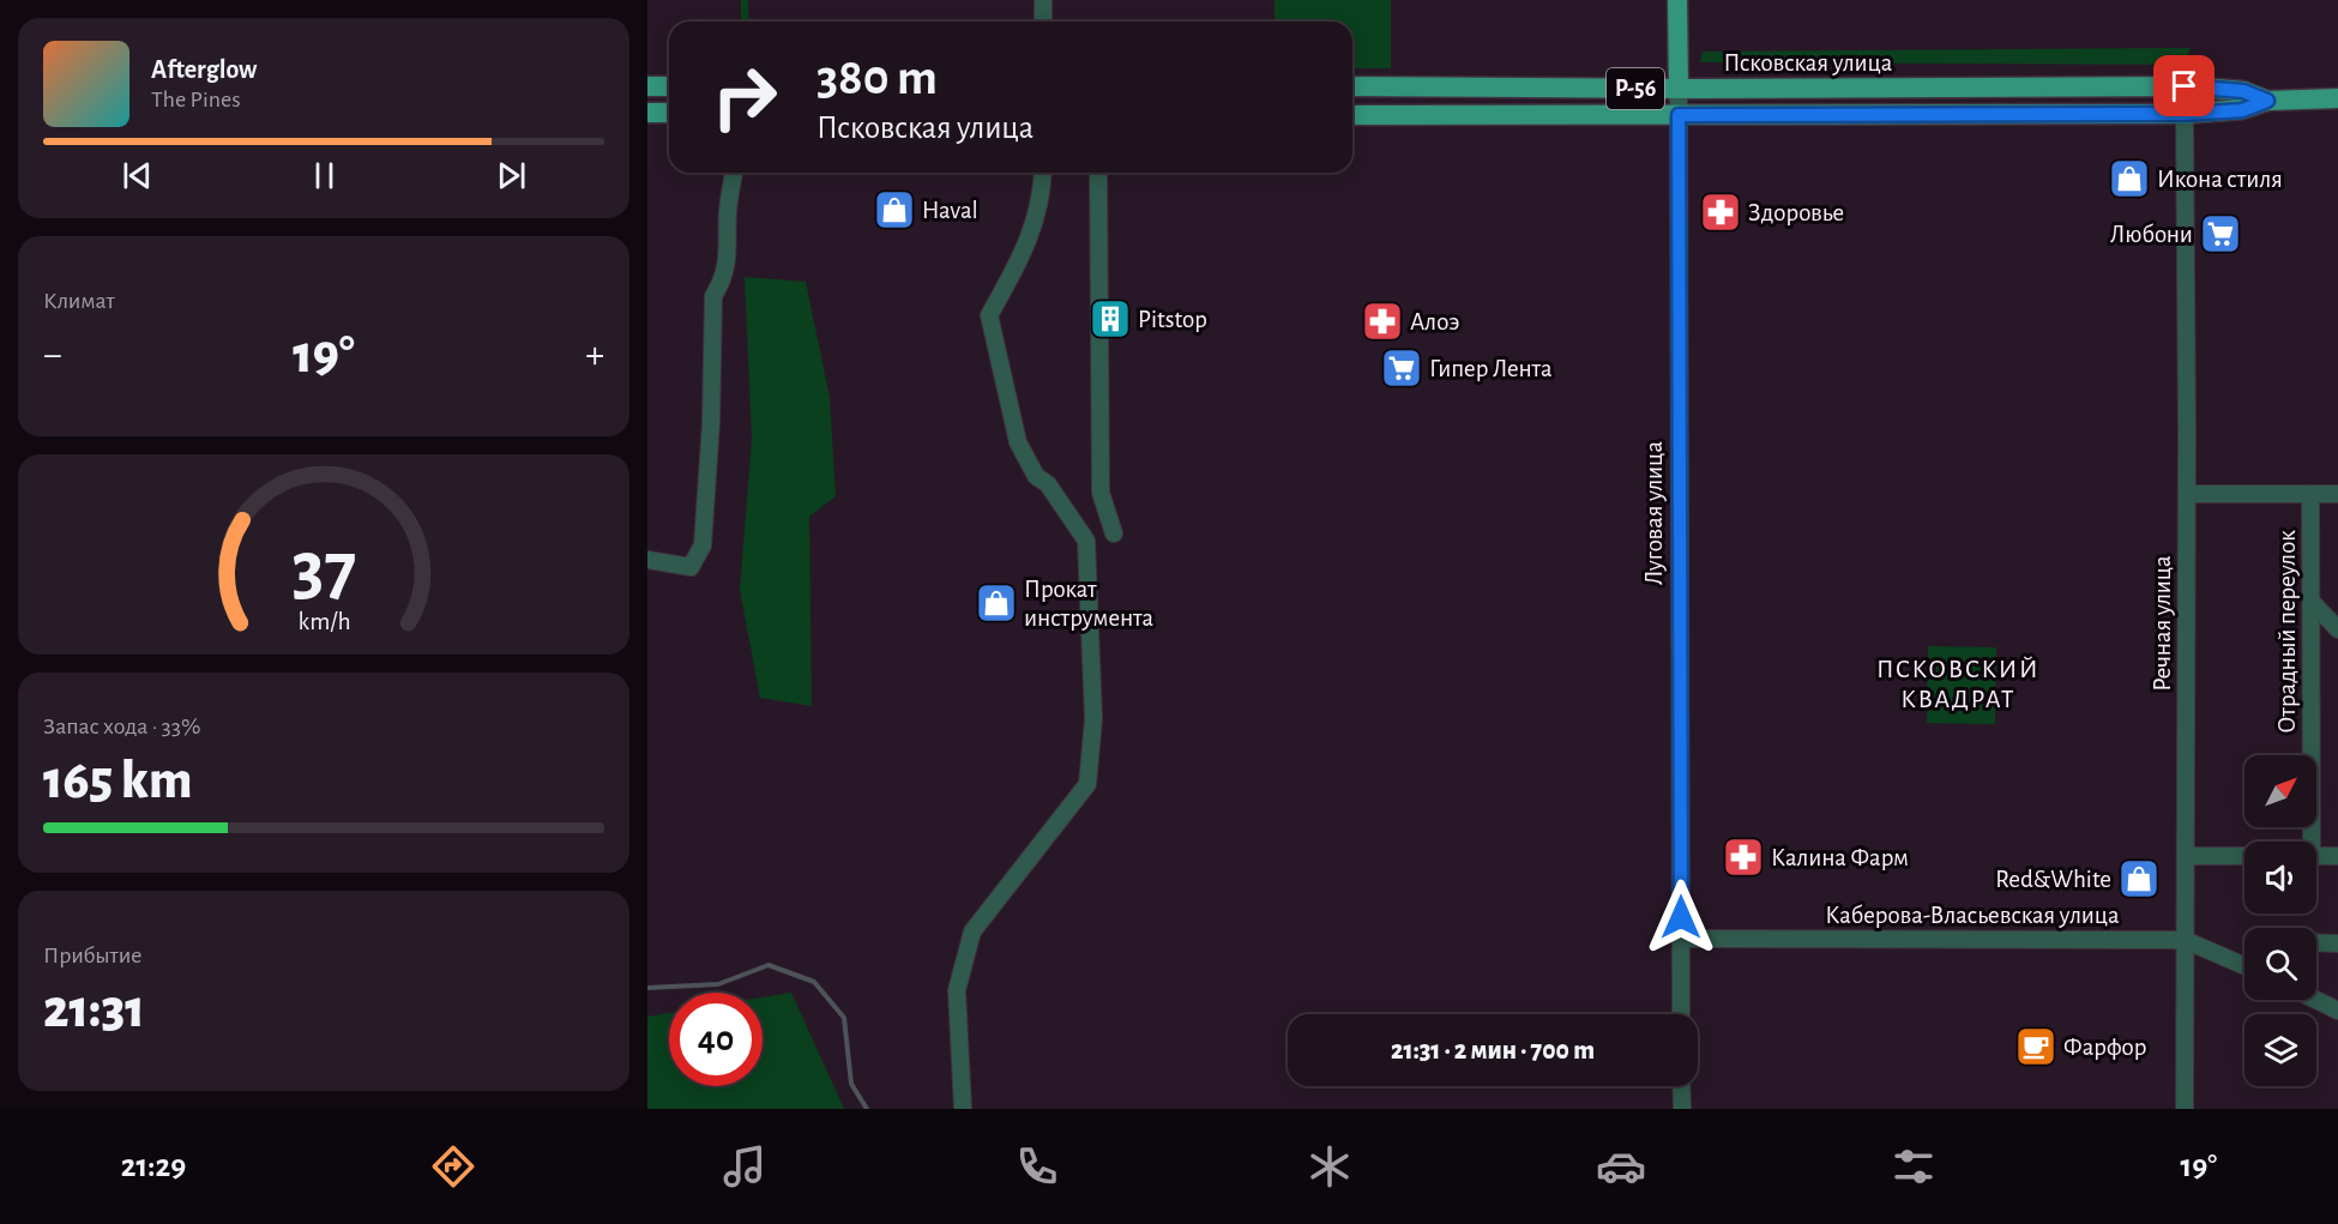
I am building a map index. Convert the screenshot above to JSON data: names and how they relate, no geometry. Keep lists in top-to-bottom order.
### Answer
{
  "streets": {
    "main road": ["Псковская улица", "Р-56", "Луговая улица"],
    "street": ["Речная улица", "Отрадный переулок", "Каберова-Власьевская улица"]
  },
  "crossings": [
    ["Псковская улица", "Луговая улица"],
    ["Псковская улица", "Речная улица"],
    ["Луговая улица", "Каберова-Власьевская улица"],
    ["Речная улица", "Каберова-Власьевская улица"]
  ],
  "districts": ["ПСКОВСКИЙ КВАДРАТ"],
  "places": {
    "shop": [
      "Икона стиля",
      "Haval",
      "Прокат инструмента",
      "Red&White"
    ],
    "pharmacy": ["Здоровье", "Алоэ", "Калина Фарм"],
    "supermarket": ["Любони", "Гипер Лента"],
    "building": ["Pitstop"],
    "cafe": ["Фарфор"]
  },
  "north": "top right",
  "page": {
    "turn": ["380 m", "Псковская улица"],
    "song": ["Afterglow", "The Pines"],
    "tile": [
      "Климат",
      ["Запас хода · 33%", "165 km"],
      ["Прибытие", "21:31"]
    ],
    "heat": ["−", "19°", "+"],
    "limit": "40",
    "trip": "21:31 · 2 мин · 700 m",
    "tabs": ["21:29", "19°"],
    "gauge": ["37", "km/h"]
  }
}
